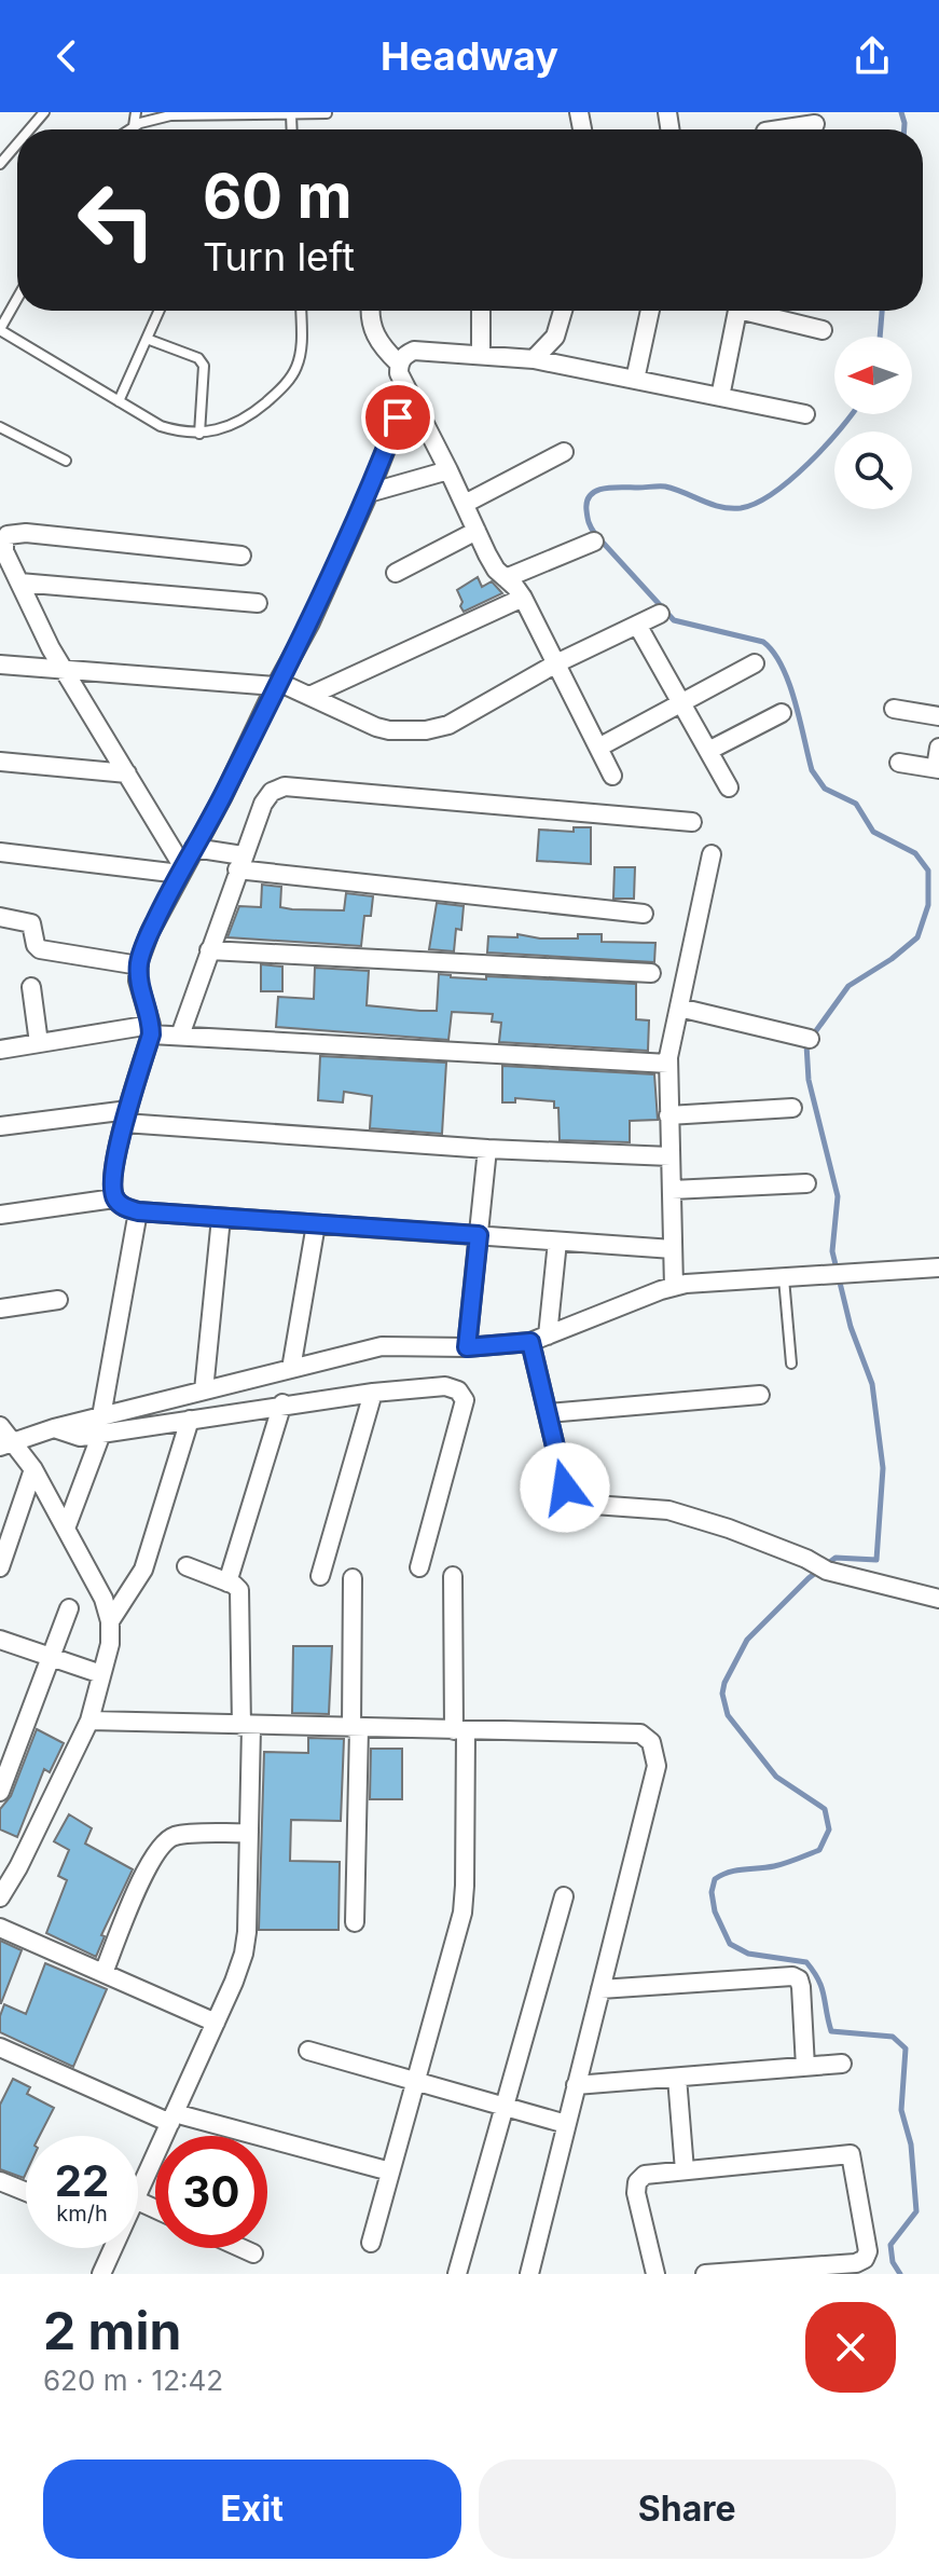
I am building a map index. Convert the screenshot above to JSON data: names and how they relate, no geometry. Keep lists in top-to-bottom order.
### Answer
{
  "north": "left",
  "page": {
    "header": "Headway",
    "turn": ["60 m", "Turn left"],
    "speed": "22 km/h",
    "limit": "30",
    "heading": ["2 min", "620 m · 12:42"],
    "buttons": ["Exit", "Share"]
  }
}
